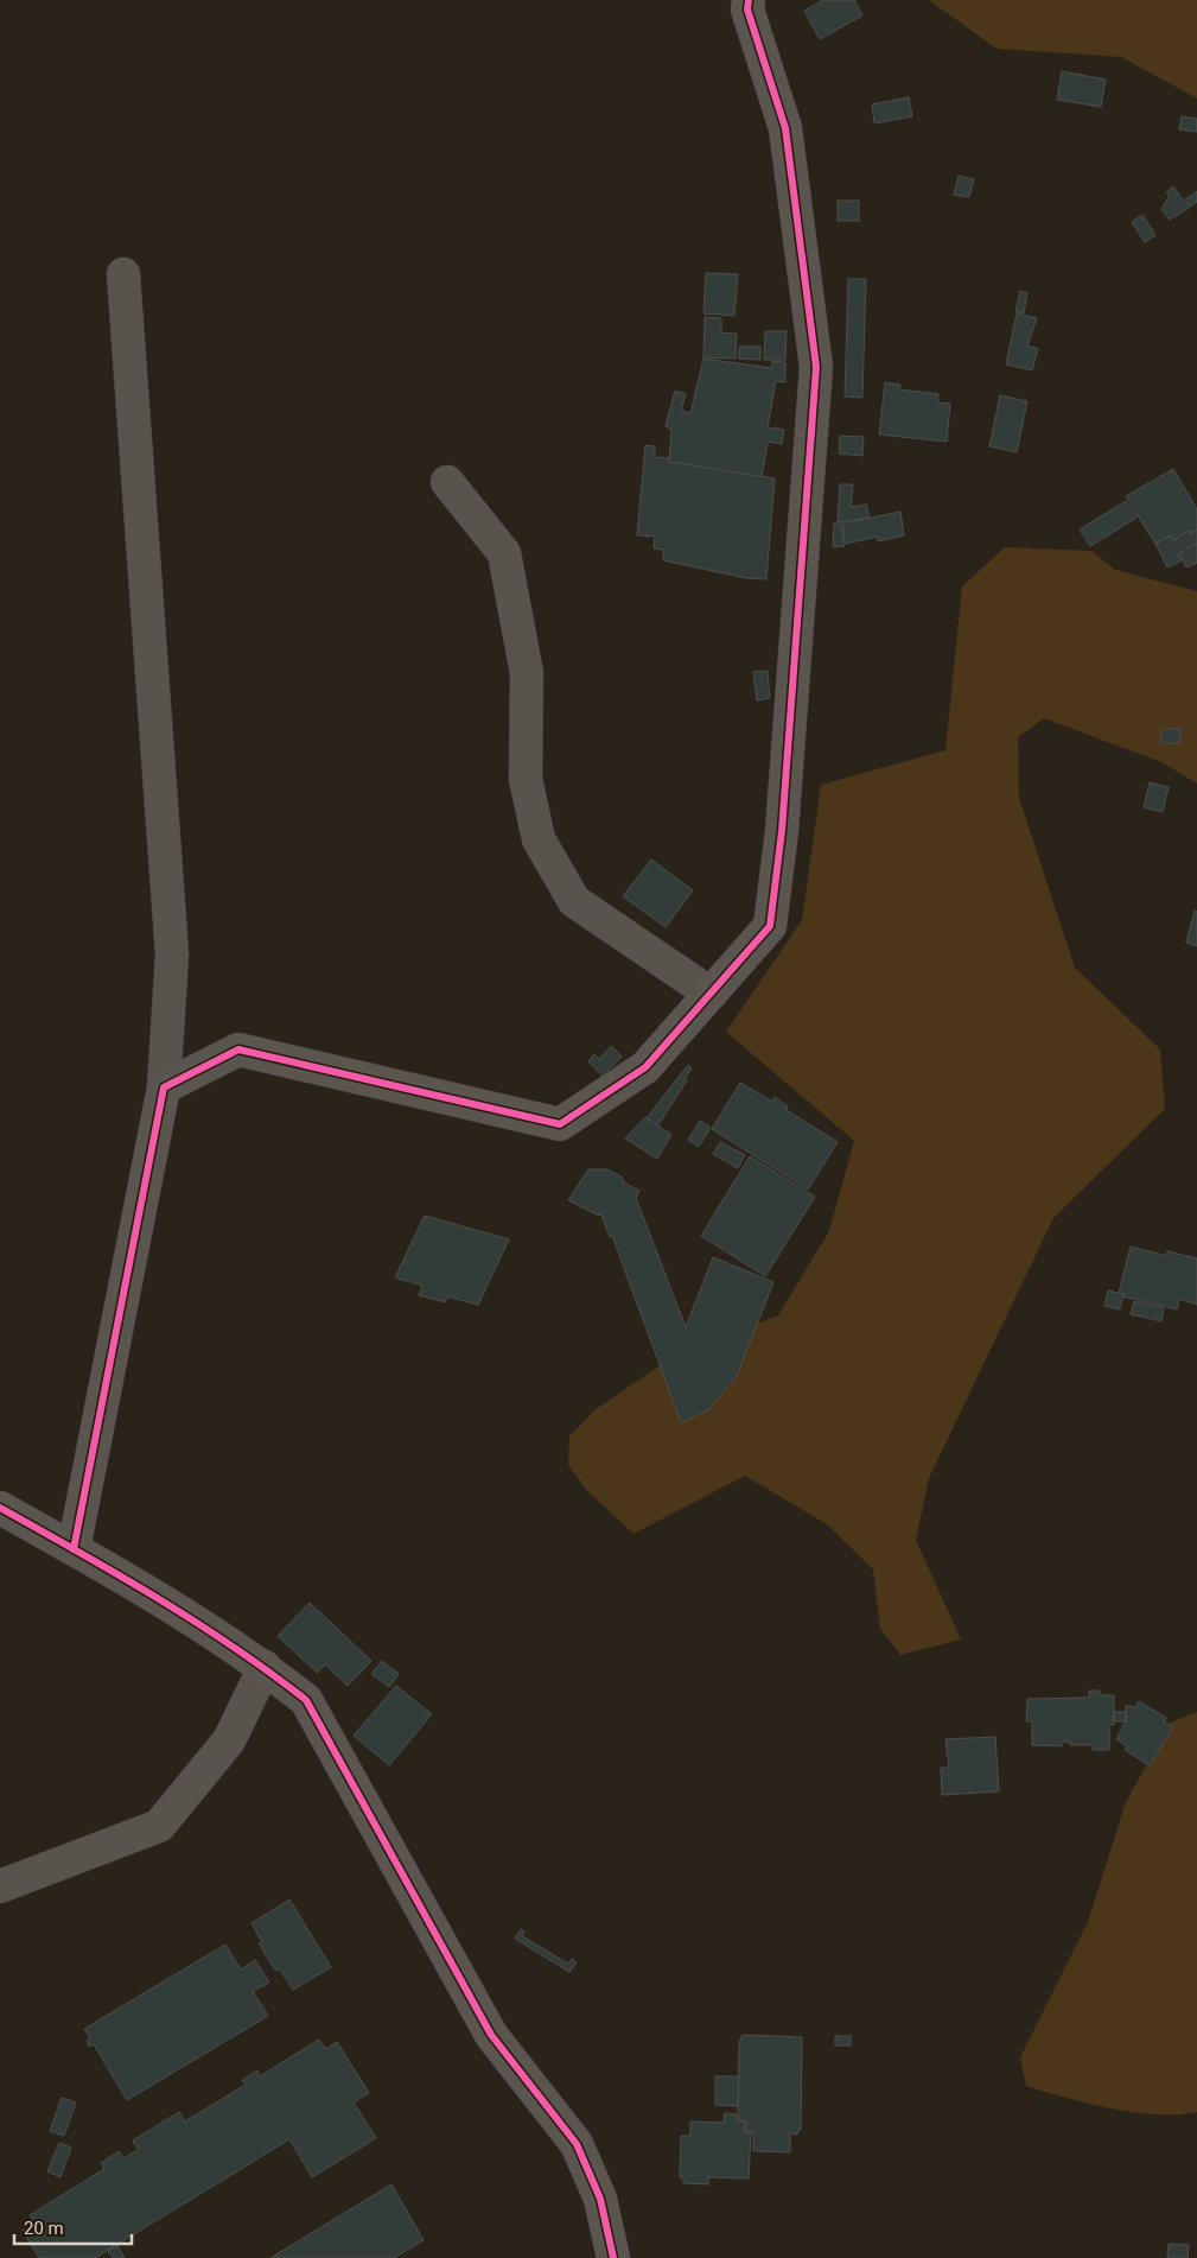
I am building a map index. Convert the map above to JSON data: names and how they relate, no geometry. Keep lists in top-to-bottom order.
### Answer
{
  "scale_bar": "20 m"
}
